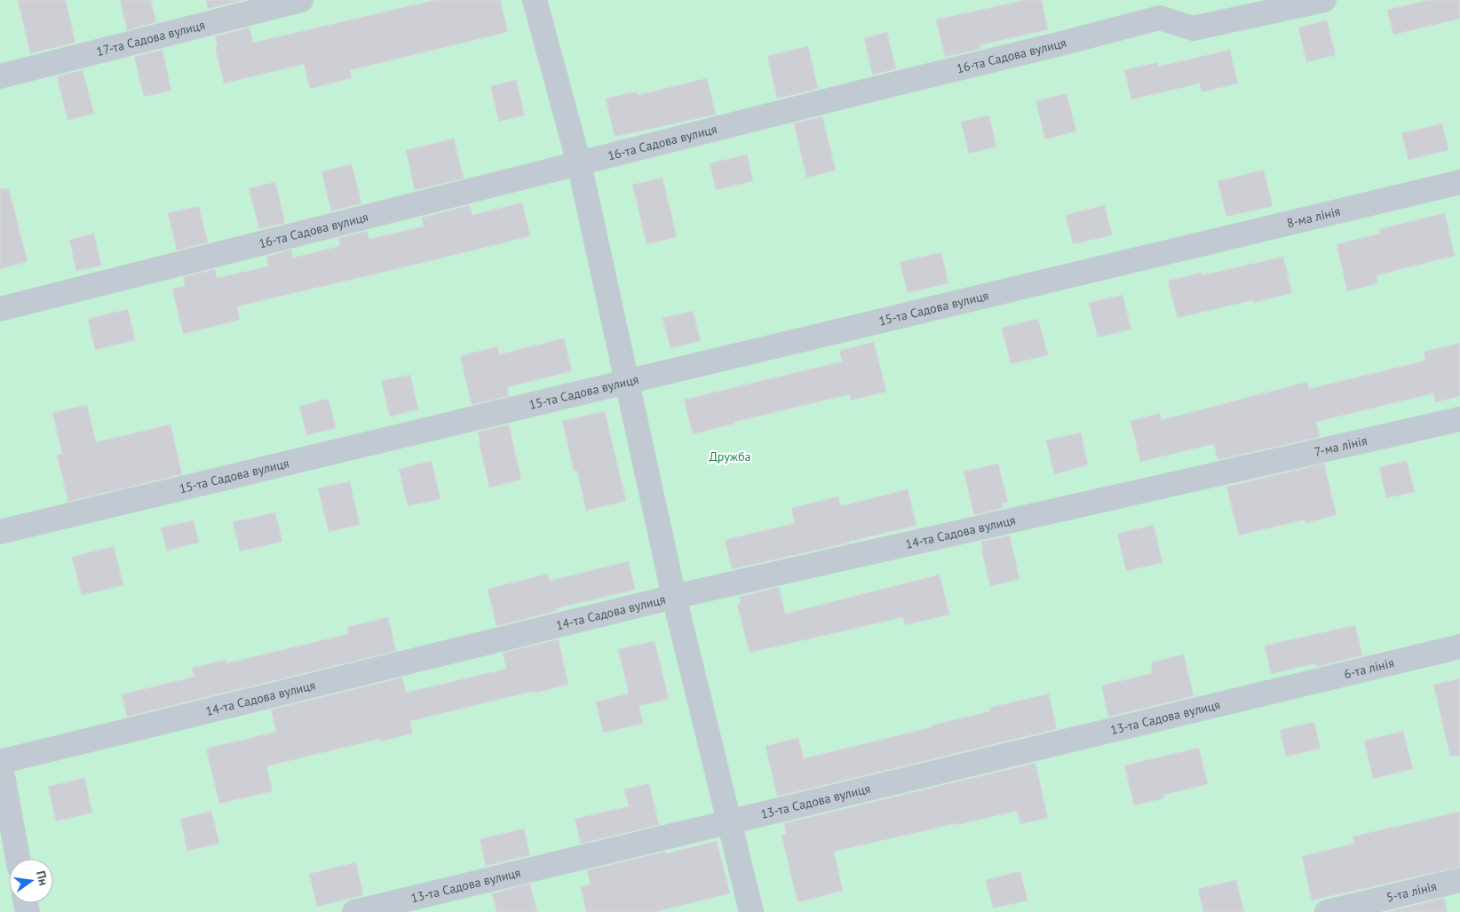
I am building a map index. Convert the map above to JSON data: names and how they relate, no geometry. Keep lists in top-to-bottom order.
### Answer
{
  "streets": {
    "street": [
      "17-та Садова вулиця",
      "16-та Садова вулиця",
      "8-ма лінія",
      "15-та Садова вулиця",
      "7-ма лінія",
      "14-та Садова вулиця",
      "6-та лінія",
      "13-та Садова вулиця",
      "5-та лінія"
    ]
  },
  "crossings": [
    ["8-ма лінія", "15-та Садова вулиця"],
    ["7-ма лінія", "14-та Садова вулиця"],
    ["6-та лінія", "13-та Садова вулиця"]
  ],
  "parks": ["Дружба"],
  "north": "right"
}
